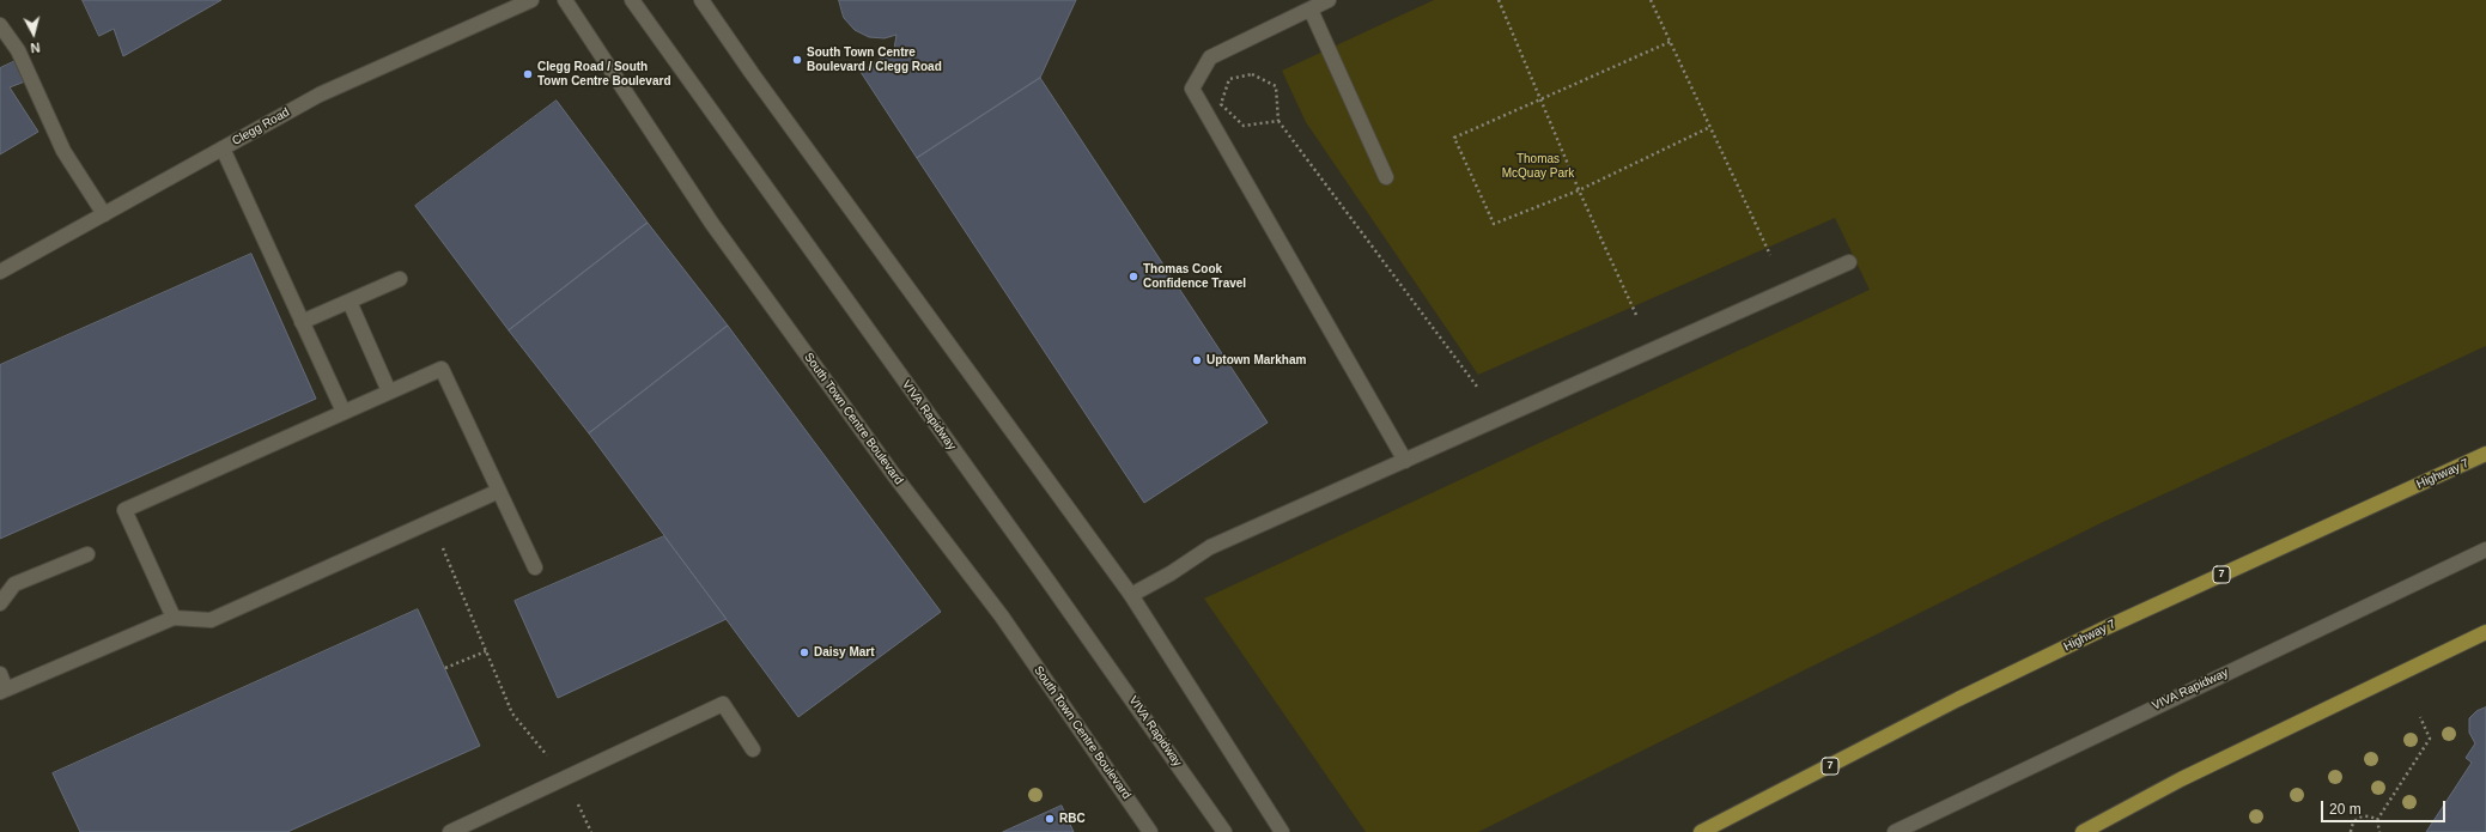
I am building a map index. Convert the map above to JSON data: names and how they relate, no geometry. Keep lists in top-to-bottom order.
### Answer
{
  "streets": {
    "main road": [
      "Clegg Road",
      "VIVA Rapidway",
      "South Town Centre Boulevard",
      "Highway 7",
      "7"
    ]
  },
  "parks": ["Thomas McQuay Park"],
  "places": [
    "South Town Centre Boulevard / Clegg Road",
    "Clegg Road / South Town Centre Boulevard",
    "Thomas Cook Confidence Travel",
    "Uptown Markham",
    "Daisy Mart",
    "RBC"
  ],
  "scale_bar": "20 m",
  "north": "bottom"
}
